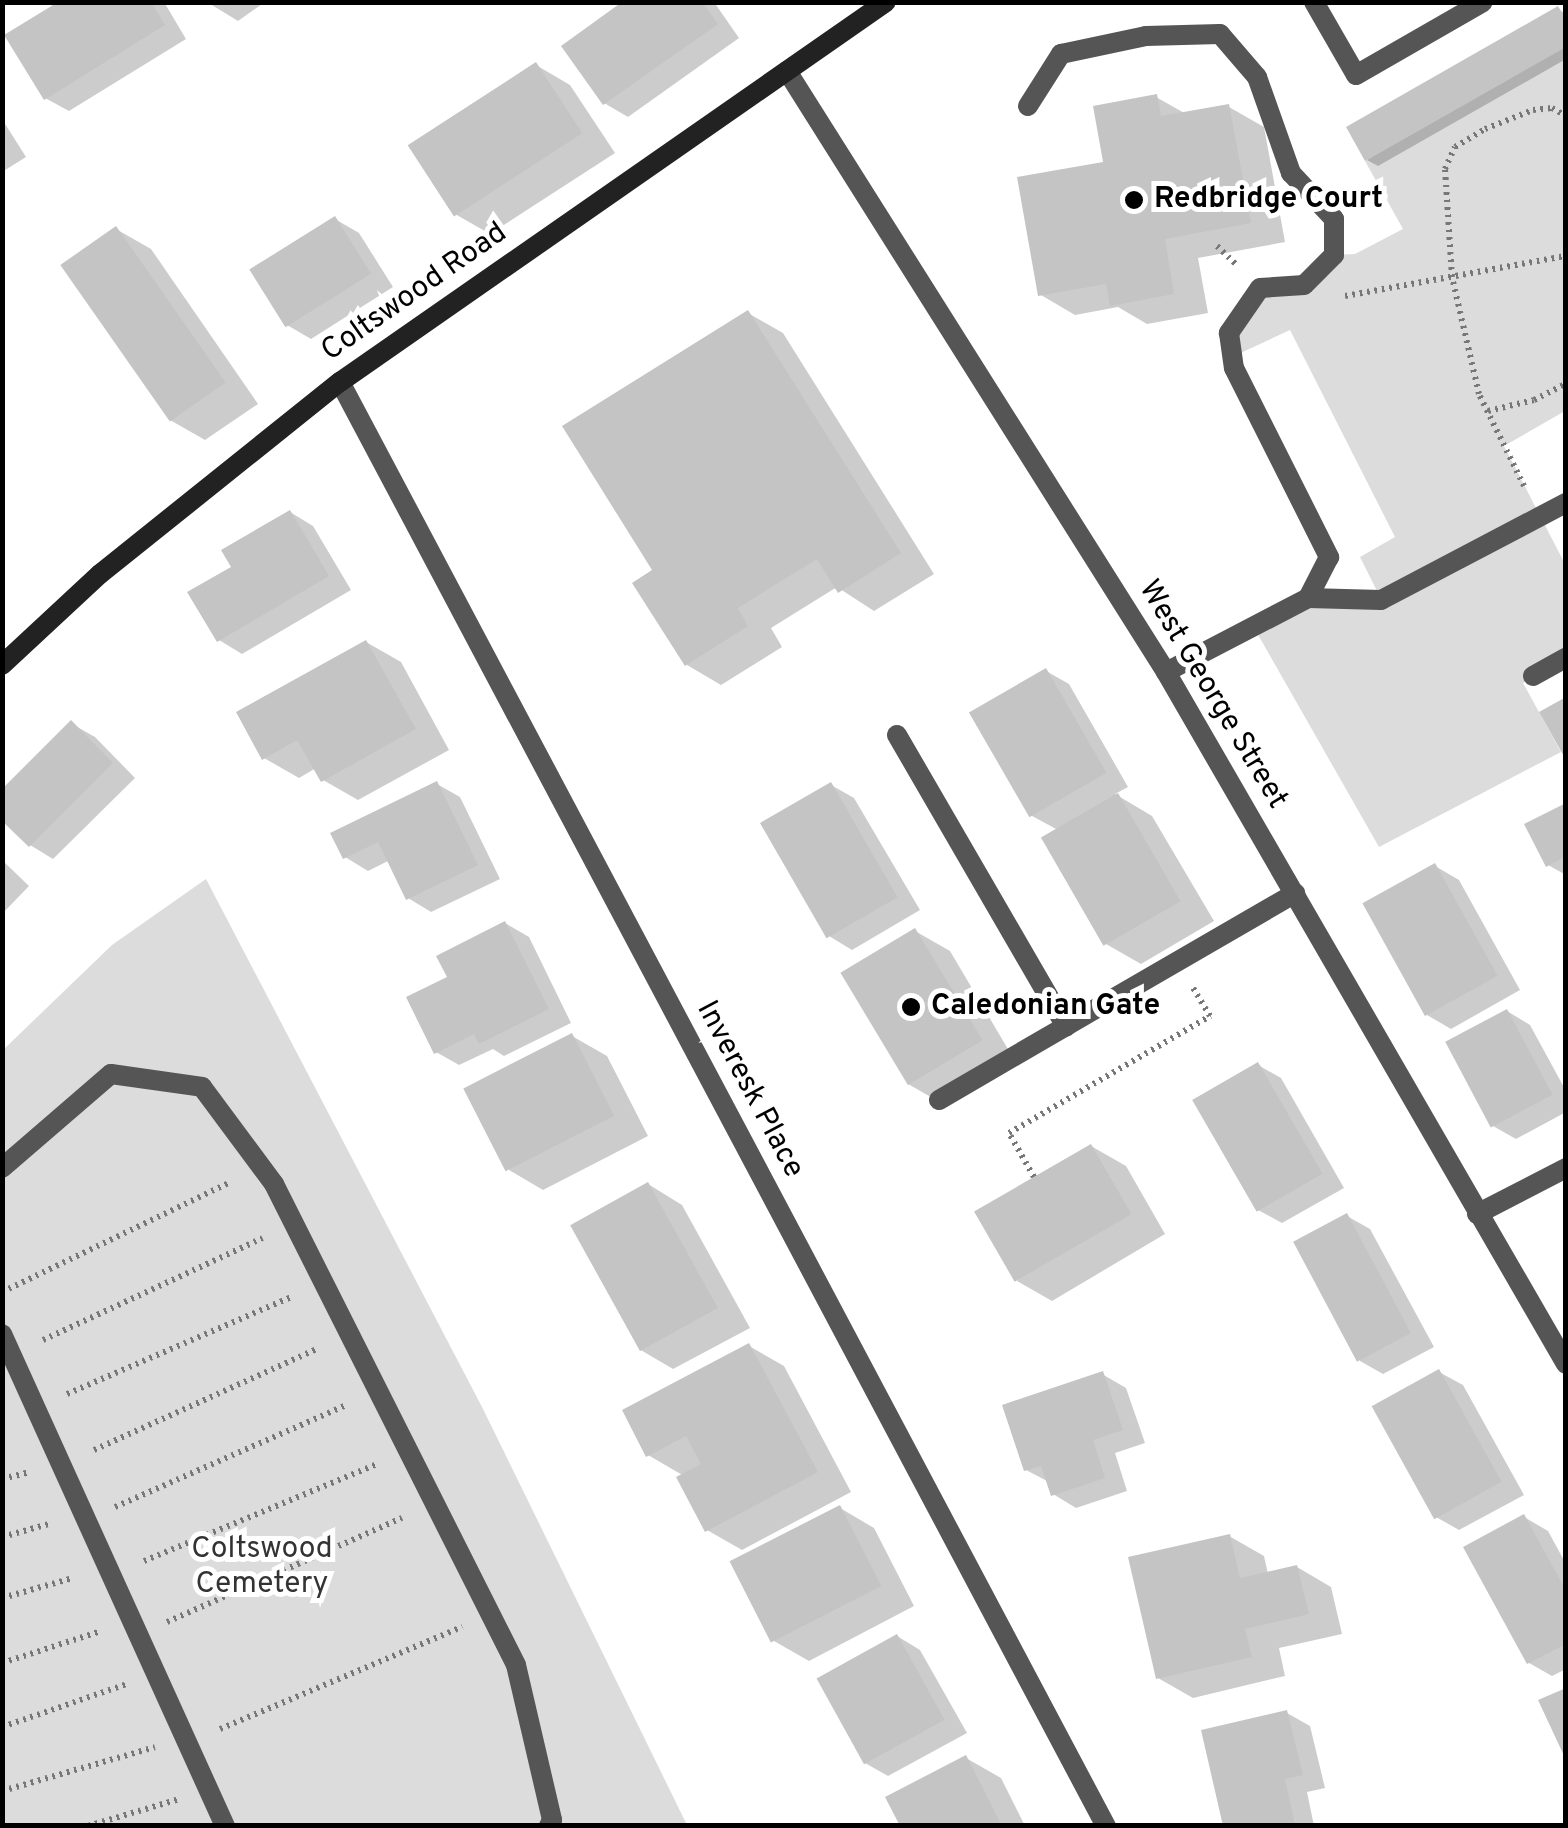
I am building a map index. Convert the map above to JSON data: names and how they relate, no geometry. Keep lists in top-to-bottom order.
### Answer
{
  "streets": {
    "main road": ["Coltswood Road"],
    "street": ["West George Street", "Inveresk Place"]
  },
  "crossings": [
    ["Coltswood Road", "West George Street"],
    ["Coltswood Road", "Inveresk Place"]
  ],
  "parks": ["Coltswood Cemetery"],
  "places": ["Redbridge Court", "Caledonian Gate"]
}
